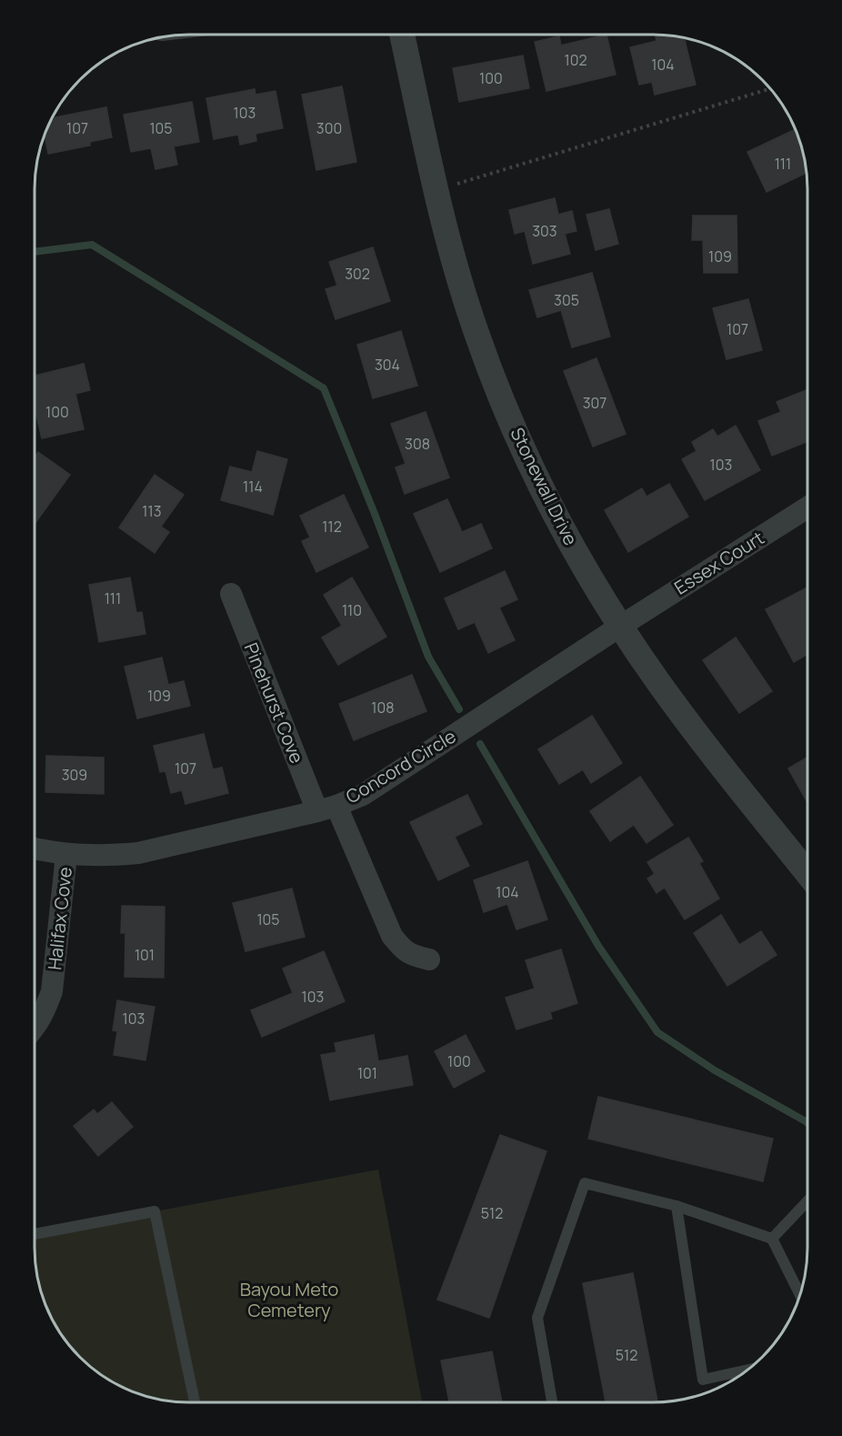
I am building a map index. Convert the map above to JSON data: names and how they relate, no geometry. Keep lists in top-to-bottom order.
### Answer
{
  "streets": {
    "street": [
      "Stonewall Drive",
      "Essex Court",
      "Pinehurst Cove",
      "Concord Circle",
      "Halifax Cove"
    ]
  },
  "crossings": [
    ["Stonewall Drive", "Essex Court"],
    ["Stonewall Drive", "Concord Circle"],
    ["Essex Court", "Concord Circle"],
    ["Pinehurst Cove", "Concord Circle"],
    ["Concord Circle", "Halifax Cove"]
  ],
  "parks": ["Bayou Meto Cemetery"],
  "house_numbers": [
    "102",
    "104",
    "100",
    "103",
    "107",
    "105",
    "300",
    "111",
    "303",
    "109",
    "302",
    "305",
    "107",
    "304",
    "307",
    "100",
    "308",
    "103",
    "114",
    "113",
    "112",
    "111",
    "110",
    "109",
    "108",
    "107",
    "309",
    "104",
    "105",
    "101",
    "103",
    "103",
    "100",
    "101",
    "512",
    "512"
  ]
}
